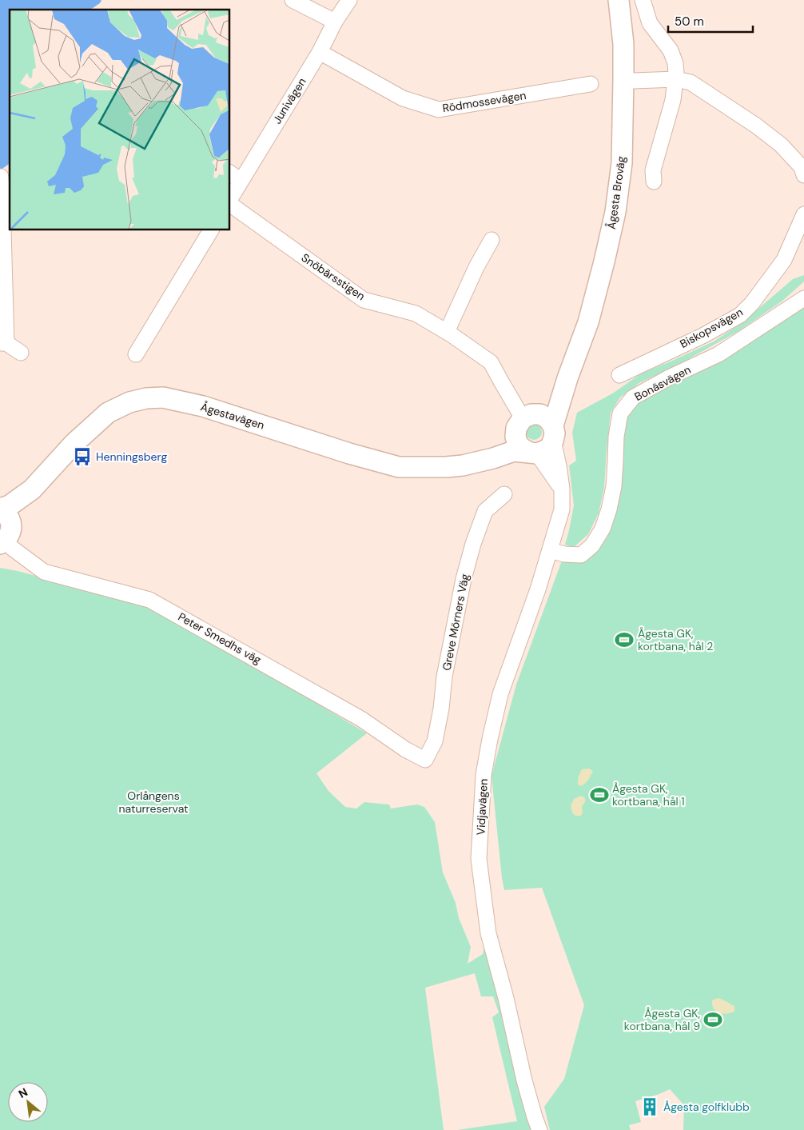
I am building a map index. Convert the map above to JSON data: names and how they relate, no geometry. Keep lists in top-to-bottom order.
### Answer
{
  "streets": {
    "main road": ["Ågesta Broväg", "Ågestavägen"],
    "street": [
      "Junivägen",
      "Rödmossevägen",
      "Snöbärsstigen",
      "Biskopsvägen",
      "Bonäsvägen",
      "Greve Mörners Väg",
      "Peter Smedhs väg",
      "Vidjavägen"
    ]
  },
  "crossings": [
    ["Junivägen", "Rödmossevägen"],
    ["Ågesta Broväg", "Snöbärsstigen"],
    ["Ågesta Broväg", "Ågestavägen"],
    ["Ågesta Broväg", "Vidjavägen"],
    ["Snöbärsstigen", "Ågestavägen"],
    ["Snöbärsstigen", "Vidjavägen"],
    ["Bonäsvägen", "Vidjavägen"],
    ["Ågestavägen", "Vidjavägen"],
    ["Greve Mörners Väg", "Peter Smedhs väg"]
  ],
  "parks": ["Orlångens naturreservat"],
  "places": {
    "bus stop": ["Henningsberg"],
    "sports": ["Ågesta GK, kortbana, hål 2", "Ågesta GK, kortbana, hål 1", "Ågesta GK, kortbana, hål 9"],
    "building": ["Ågesta golfklubb"]
  },
  "scale_bar": "50 m",
  "north": "top left"
}
